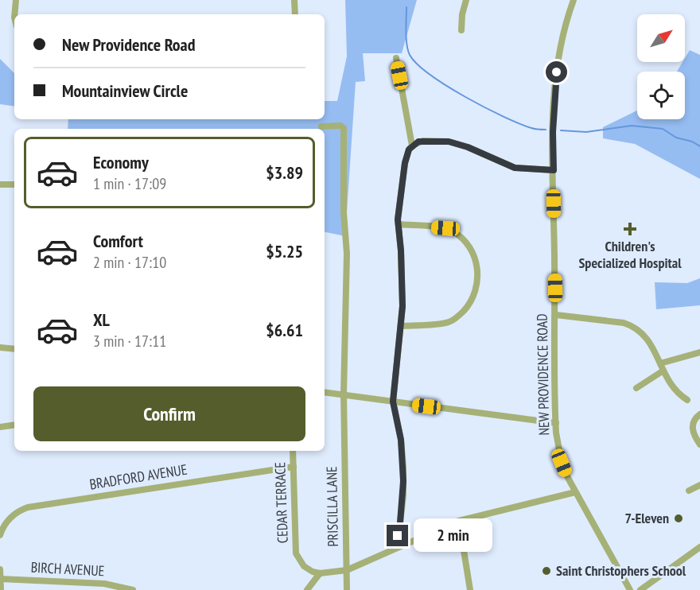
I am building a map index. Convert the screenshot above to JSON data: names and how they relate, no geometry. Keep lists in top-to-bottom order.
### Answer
{
  "streets": {
    "street": [
      "NEW PROVIDENCE ROAD",
      "BRADFORD AVENUE",
      "CEDAR TERRACE",
      "PRISCILLA LANE",
      "BIRCH AVENUE"
    ]
  },
  "crossings": [
    ["BRADFORD AVENUE", "CEDAR TERRACE"]
  ],
  "places": {
    "health": ["Children's Specialized Hospital"],
    "other": ["7-Eleven", "Saint Christophers School"]
  },
  "north": "top right",
  "page": {
    "banner": ["New Providence Road", "Mountainview Circle"],
    "list": [
      {
        "name": "Economy",
        "note": "1 min · 17:09",
        "value": "$3.89"
      },
      {
        "name": "Comfort",
        "note": "2 min · 17:10",
        "value": "$5.25"
      },
      {
        "name": "XL",
        "note": "3 min · 17:11",
        "value": "$6.61"
      }
    ],
    "buttons": "Confirm",
    "bubble": "2 min"
  }
}
